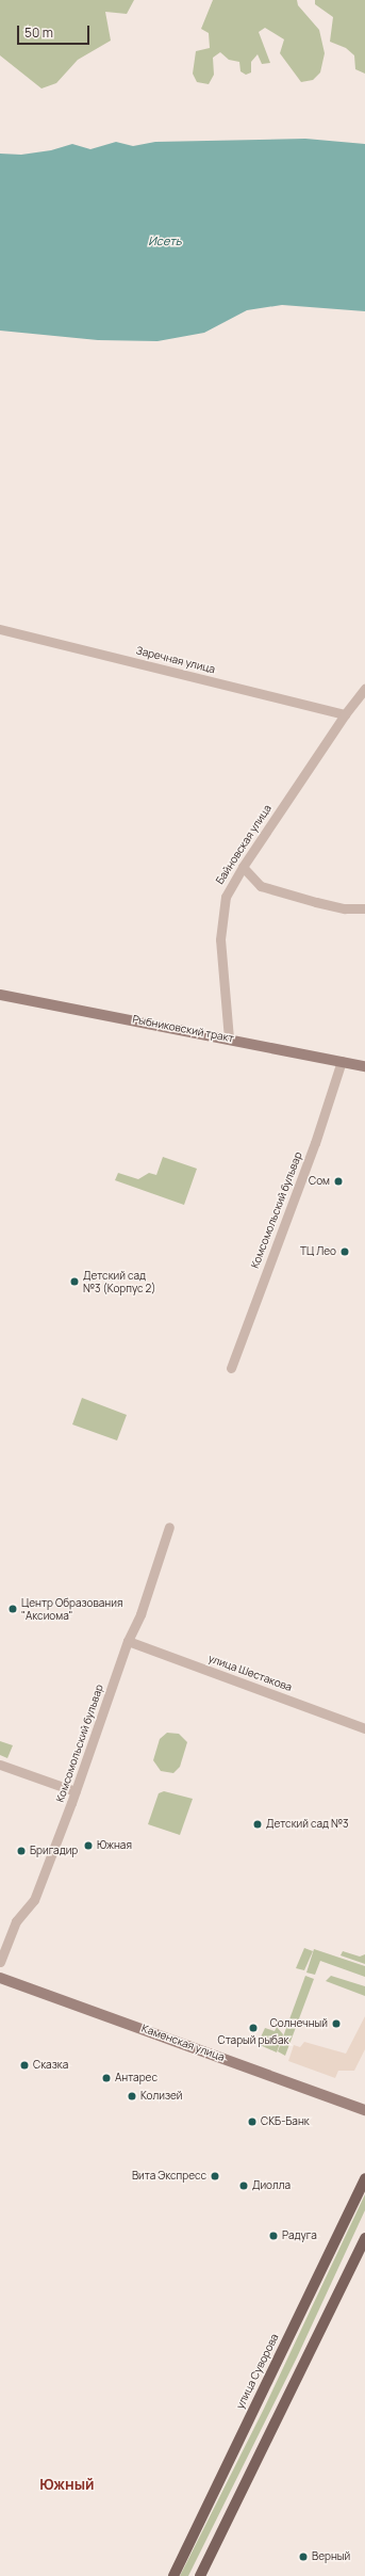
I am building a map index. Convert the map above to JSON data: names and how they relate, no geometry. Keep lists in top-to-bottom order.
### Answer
{
  "streets": {
    "main road": ["улица Суворова"],
    "street": [
      "Заречная улица",
      "Байновская улица",
      "Рыбниковский тракт",
      "Комсомольский бульвар",
      "улица Шестакова",
      "Каменская улица"
    ]
  },
  "crossings": [
    ["Заречная улица", "Байновская улица"],
    ["Байновская улица", "Рыбниковский тракт"],
    ["Рыбниковский тракт", "Комсомольский бульвар"],
    ["Комсомольский бульвар", "улица Шестакова"]
  ],
  "districts": ["Южный"],
  "water": ["Исеть"],
  "places": [
    "Сом",
    "ТЦ Лео",
    "Детский сад №3 (Корпус 2)",
    "Центр Образования \"Аксиома\"",
    "Детский сад №3",
    "Южная",
    "Бригадир",
    "Солнечный",
    "Старый рыбак",
    "Сказка",
    "Антарес",
    "Колизей",
    "СКБ-Банк",
    "Вита Экспресс",
    "Диолла",
    "Радуга",
    "Верный"
  ],
  "scale_bar": "50 m"
}
